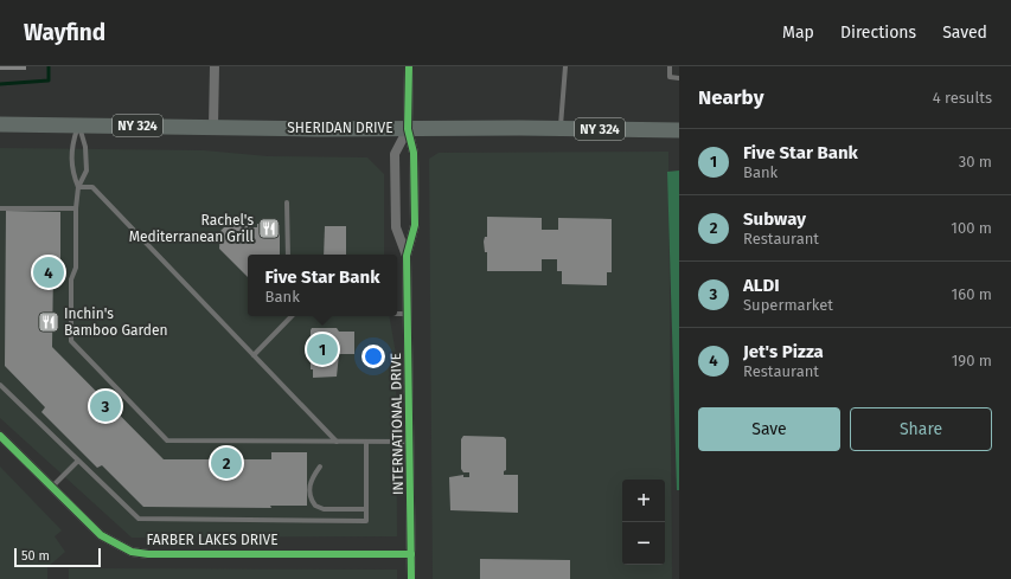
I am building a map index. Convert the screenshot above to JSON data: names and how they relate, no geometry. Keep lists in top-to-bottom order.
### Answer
{
  "streets": {
    "main road": ["NY 324", "SHERIDAN DRIVE"],
    "street": ["INTERNATIONAL DRIVE", "FARBER LAKES DRIVE"]
  },
  "crossings": [
    ["SHERIDAN DRIVE", "INTERNATIONAL DRIVE"],
    ["INTERNATIONAL DRIVE", "FARBER LAKES DRIVE"]
  ],
  "places": {
    "restaurant": ["Rachel's Mediterranean Grill", "Inchin's Bamboo Garden"]
  },
  "scale_bar": "50 m",
  "page": {
    "header": "Wayfind",
    "nav": ["Map", "Directions", "Saved"],
    "heading": ["Nearby", "4 results"],
    "list": [
      {
        "mark": "1",
        "name": "Five Star Bank",
        "note": "Bank",
        "value": "30 m"
      },
      {
        "mark": "2",
        "name": "Subway",
        "note": "Restaurant",
        "value": "100 m"
      },
      {
        "mark": "3",
        "name": "ALDI",
        "note": "Supermarket",
        "value": "160 m"
      },
      {
        "mark": "4",
        "name": "Jet's Pizza",
        "note": "Restaurant",
        "value": "190 m"
      }
    ],
    "popup": ["Five Star Bank", "Bank"],
    "pins": [
      "4",
      "1",
      "3",
      "2"
    ],
    "buttons": ["Save", "Share"],
    "map_buttons": ["+", "−"],
    "scale": "50 m"
  }
}
